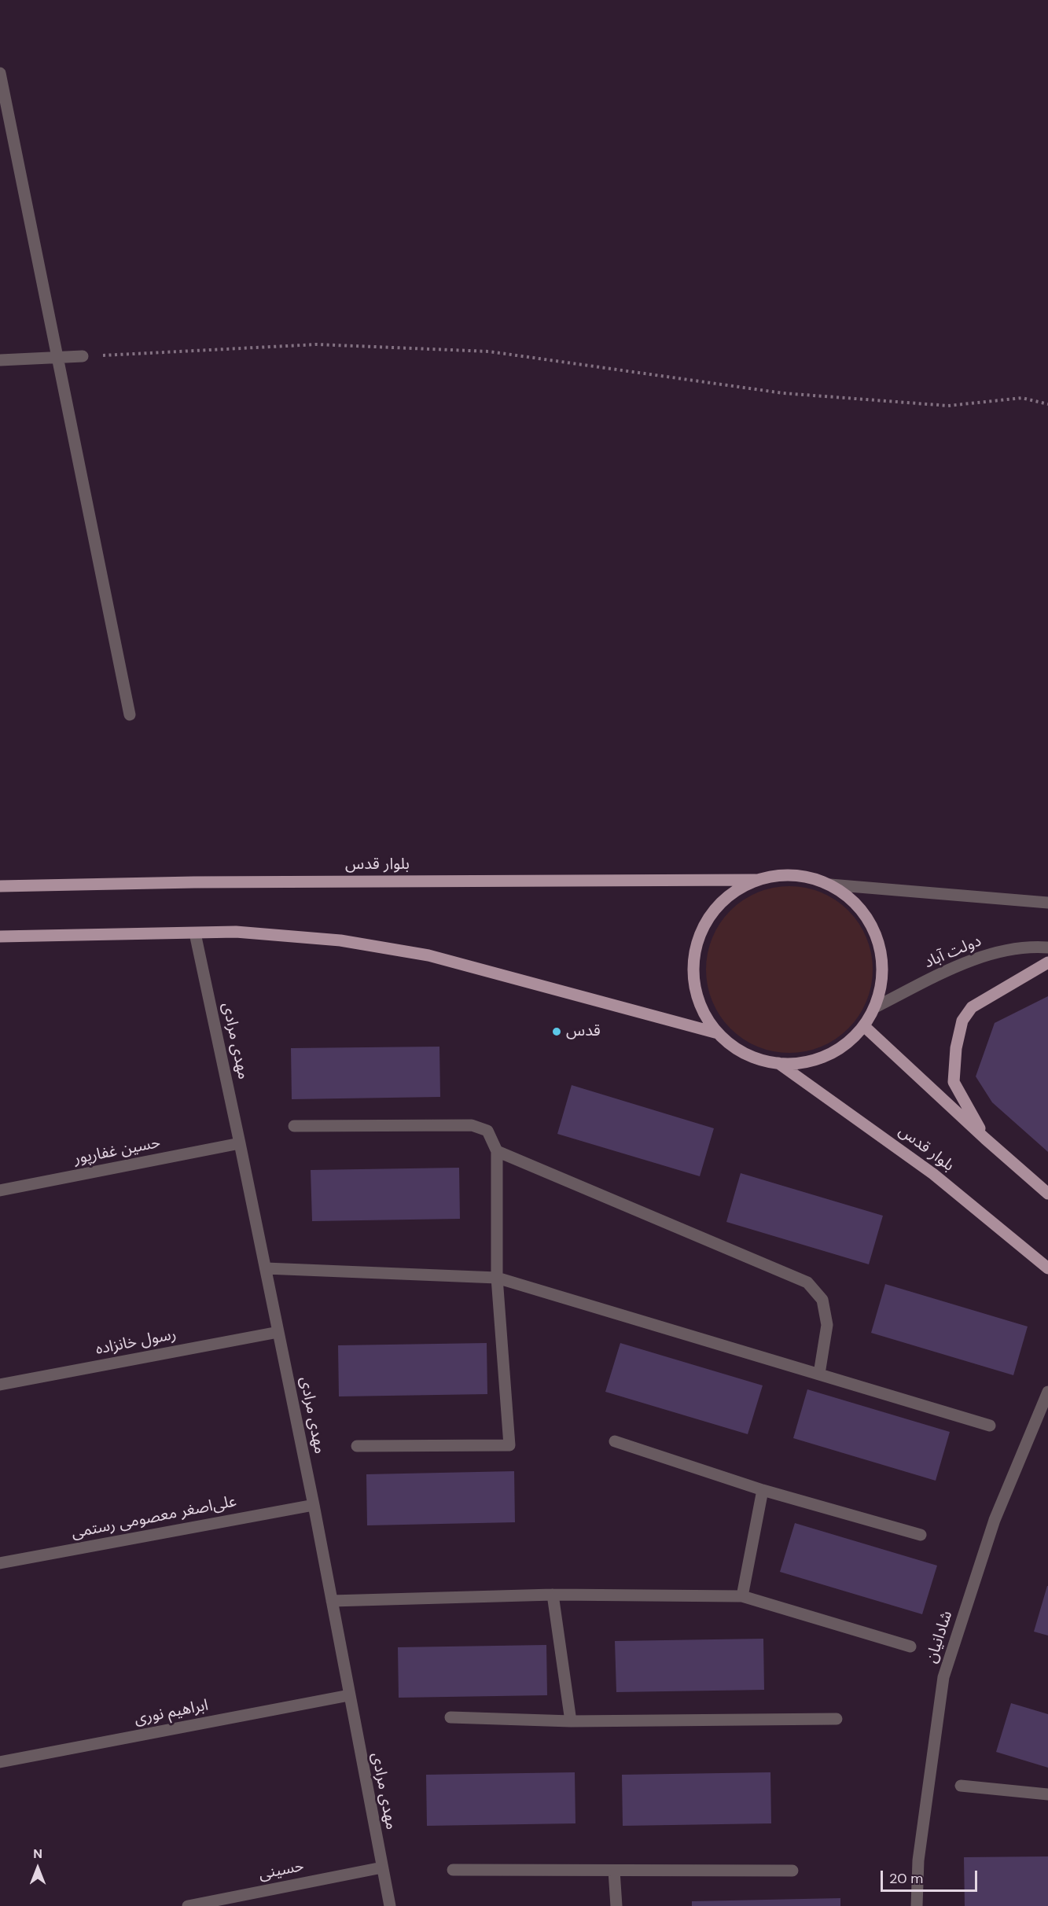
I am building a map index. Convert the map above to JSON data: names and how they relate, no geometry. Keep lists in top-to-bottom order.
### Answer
{
  "streets": {
    "main road": ["بلوار قدس"],
    "street": [
      "دولت آباد",
      "مهدی مرادی",
      "حسین غفارپور",
      "رسول خانزاده",
      "علی‌اصغر معصومی رستمی",
      "شادانیان",
      "ابراهیم نوری",
      "حسینی"
    ]
  },
  "crossings": [
    ["مهدی مرادی", "حسین غفارپور"],
    ["مهدی مرادی", "رسول خانزاده"],
    ["مهدی مرادی", "علی‌اصغر معصومی رستمی"],
    ["مهدی مرادی", "ابراهیم نوری"],
    ["مهدی مرادی", "حسینی"]
  ],
  "places": ["قدس"],
  "scale_bar": "20 m",
  "north": "top"
}
